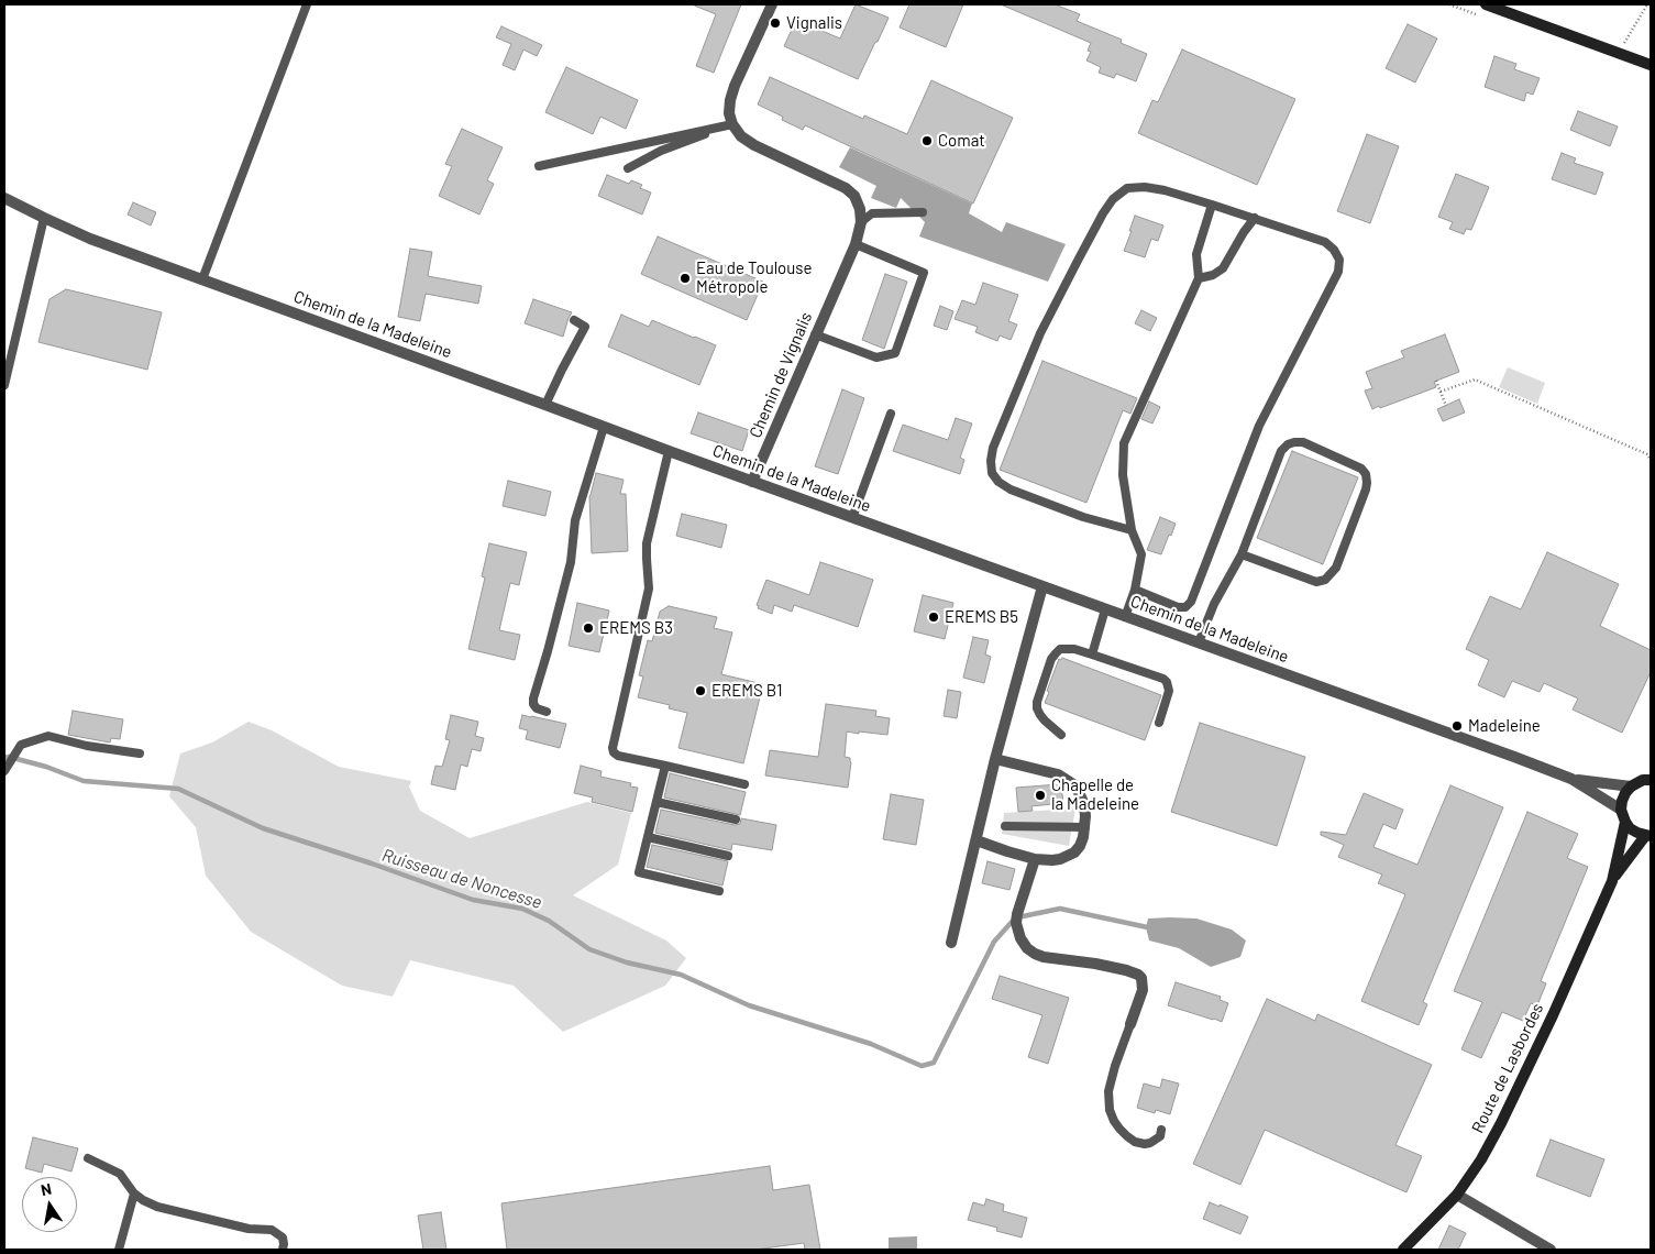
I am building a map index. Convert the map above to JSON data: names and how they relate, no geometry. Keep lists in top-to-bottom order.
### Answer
{
  "streets": {
    "street": ["Chemin de la Madeleine", "Chemin de Vignalis", "Route de Lasbordes"]
  },
  "crossings": [
    ["Chemin de la Madeleine", "Chemin de Vignalis"]
  ],
  "water": ["Ruisseau de Noncesse"],
  "places": [
    "Vignalis",
    "Comat",
    "Eau de Toulouse Métropole",
    "EREMS B5",
    "EREMS B3",
    "EREMS B1",
    "Madeleine",
    "Chapelle de la Madeleine"
  ],
  "north": "top"
}
